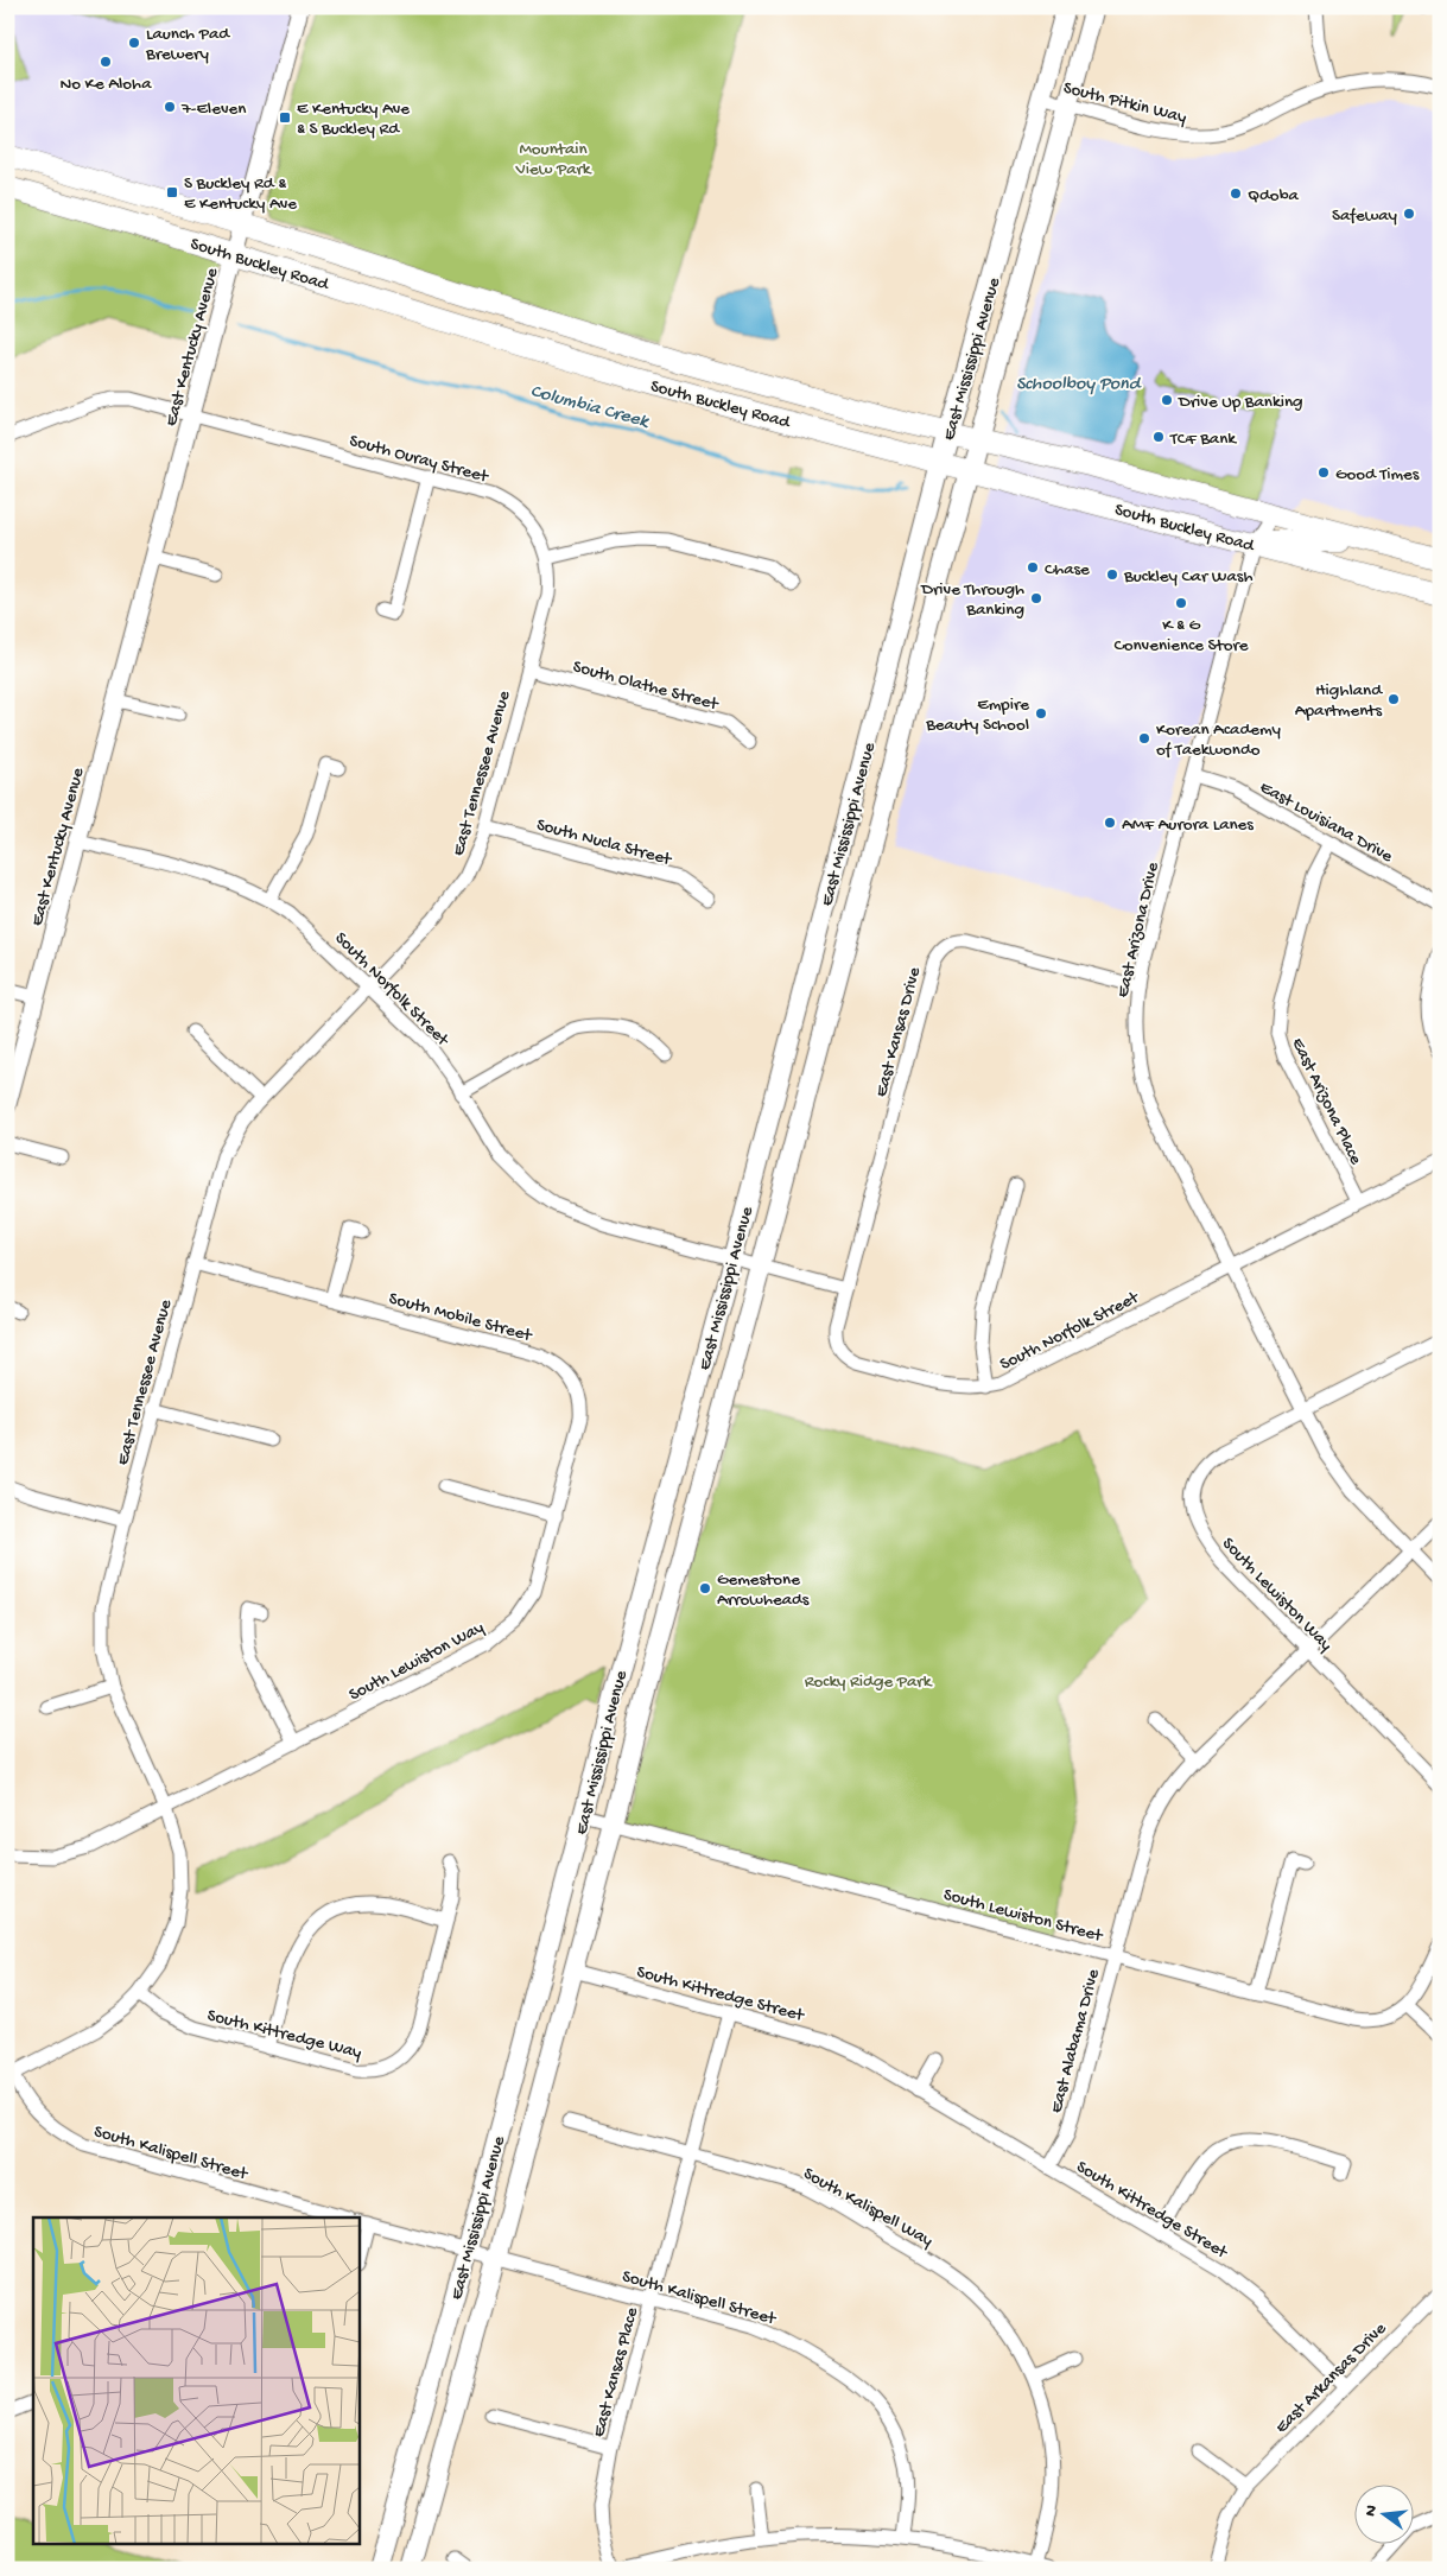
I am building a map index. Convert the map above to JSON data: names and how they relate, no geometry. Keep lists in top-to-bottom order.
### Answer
{
  "streets": {
    "main road": ["South Buckley Road", "East Mississippi Avenue"],
    "street": [
      "South Pitkin Way",
      "East Kentucky Avenue",
      "South Ouray Street",
      "South Olathe Street",
      "East Tennessee Avenue",
      "East Louisiana Drive",
      "South Nucla Street",
      "East Arizona Drive",
      "South Norfolk Street",
      "East Kansas Drive",
      "East Arizona Place",
      "South Mobile Street",
      "South Lewiston Way",
      "South Lewiston Street",
      "South Kittredge Street",
      "South Kittredge Way",
      "East Alabama Drive",
      "South Kalispell Street",
      "South Kalispell Way",
      "East Kansas Place",
      "East Arkansas Drive"
    ]
  },
  "crossings": [
    ["South Pitkin Way", "East Mississippi Avenue"],
    ["South Buckley Road", "East Kentucky Avenue"],
    ["South Buckley Road", "East Mississippi Avenue"],
    ["South Buckley Road", "East Arizona Drive"],
    ["East Kentucky Avenue", "South Ouray Street"],
    ["East Kentucky Avenue", "South Norfolk Street"],
    ["East Mississippi Avenue", "South Norfolk Street"],
    ["East Mississippi Avenue", "South Lewiston Street"],
    ["East Mississippi Avenue", "South Kittredge Street"],
    ["East Mississippi Avenue", "South Kalispell Street"],
    ["South Ouray Street", "East Tennessee Avenue"],
    ["South Olathe Street", "East Tennessee Avenue"],
    ["East Tennessee Avenue", "South Nucla Street"],
    ["East Tennessee Avenue", "South Norfolk Street"],
    ["East Tennessee Avenue", "South Mobile Street"],
    ["East Tennessee Avenue", "South Lewiston Way"],
    ["East Tennessee Avenue", "South Kittredge Way"],
    ["East Tennessee Avenue", "South Kalispell Street"],
    ["East Louisiana Drive", "East Arizona Drive"],
    ["East Louisiana Drive", "East Arizona Place"],
    ["East Arizona Drive", "South Norfolk Street"],
    ["East Arizona Drive", "East Kansas Drive"],
    ["East Arizona Drive", "South Lewiston Way"],
    ["East Arizona Drive", "East Alabama Drive"],
    ["South Norfolk Street", "East Kansas Drive"],
    ["South Mobile Street", "South Lewiston Way"],
    ["South Lewiston Way", "East Alabama Drive"],
    ["South Lewiston Street", "East Alabama Drive"],
    ["South Kittredge Street", "East Alabama Drive"],
    ["South Kittredge Street", "East Kansas Place"],
    ["South Kittredge Street", "East Arkansas Drive"],
    ["South Kalispell Street", "East Kansas Place"],
    ["South Kalispell Way", "East Kansas Place"]
  ],
  "water": ["Schoolboy Pond", "Columbia Creek"],
  "parks": ["Mountain View Park", "Rocky Ridge Park"],
  "places": {
    "other": [
      "Launch Pad Brewery",
      "No Ke Aloha",
      "7-Eleven",
      "Qdoba",
      "Safeway",
      "Drive Up Banking",
      "TCF Bank",
      "Good Times",
      "Chase",
      "Buckley Car Wash",
      "Drive Through Banking",
      "K & G Convenience Store",
      "Highland Apartments",
      "Empire Beauty School",
      "Korean Academy of Taekwondo",
      "AMF Aurora Lanes",
      "Gemestone Arrowheads"
    ],
    "transit": ["E Kentucky Ave & S Buckley Rd", "S Buckley Rd & E Kentucky Ave"]
  },
  "north": "left"
}
